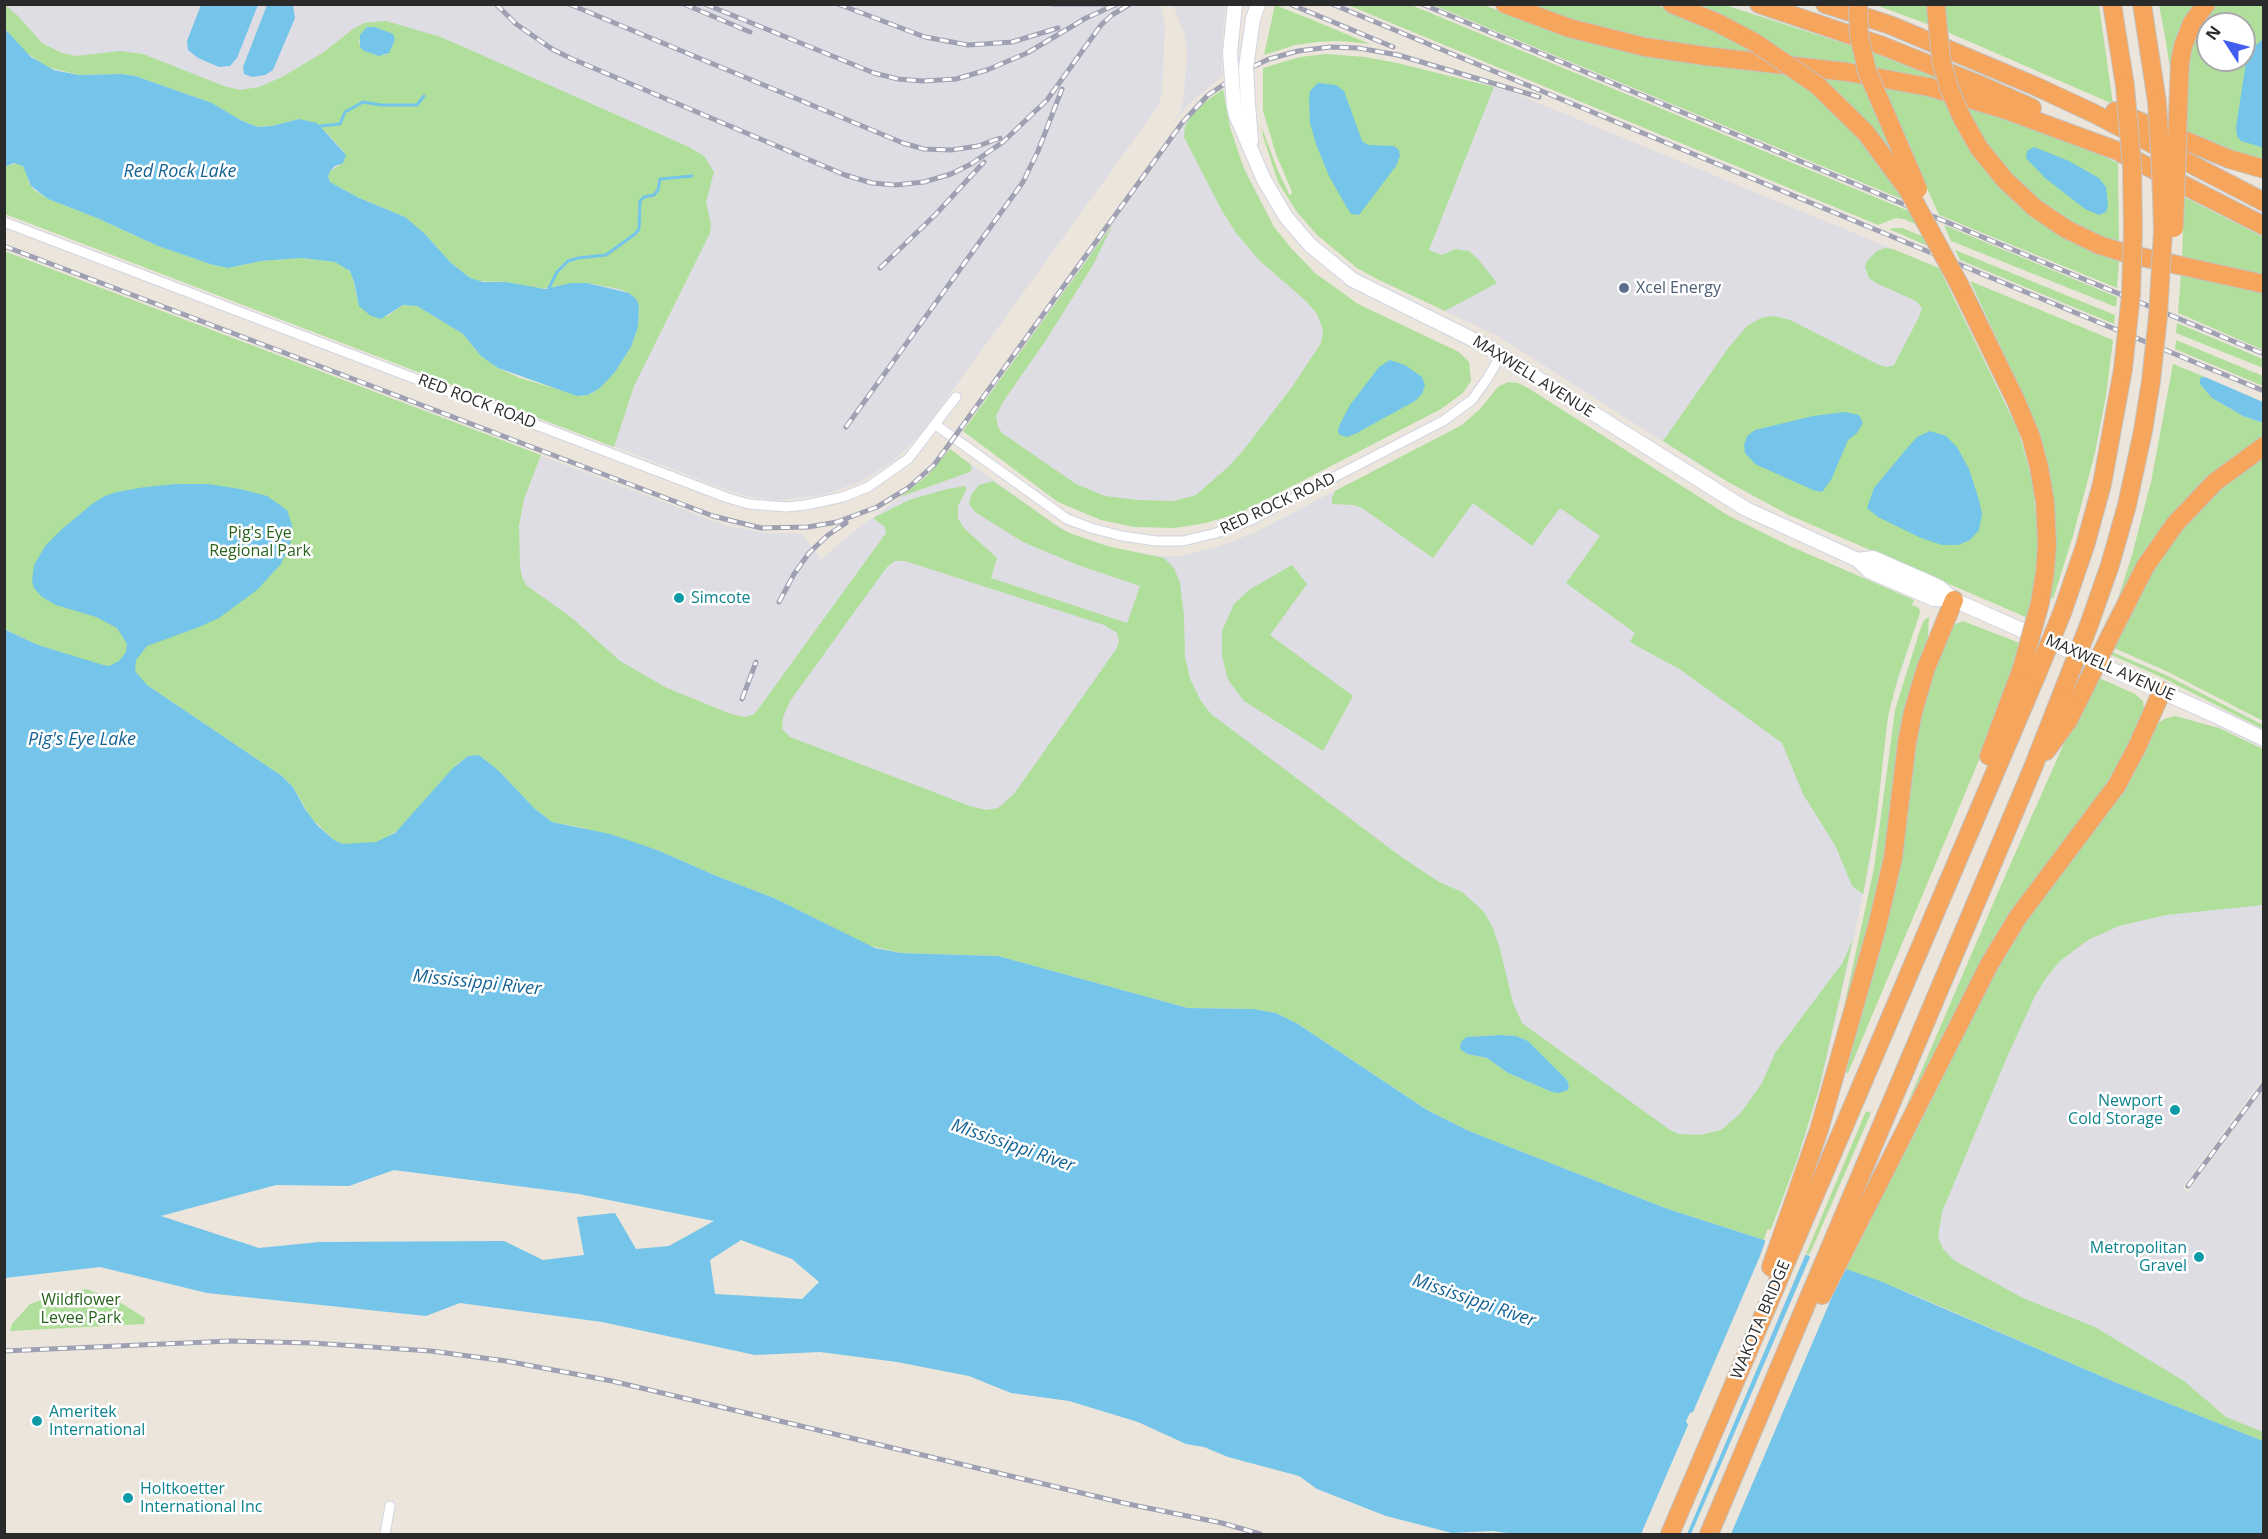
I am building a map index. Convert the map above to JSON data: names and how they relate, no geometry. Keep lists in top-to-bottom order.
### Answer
{
  "streets": {
    "highway": ["WAKOTA BRIDGE"],
    "main road": ["MAXWELL AVENUE"],
    "street": ["RED ROCK ROAD"]
  },
  "crossings": [
    ["MAXWELL AVENUE", "RED ROCK ROAD"]
  ],
  "water": ["Red Rock Lake", "Pig's Eye Lake", "Mississippi River"],
  "parks": ["Pig's Eye Regional Park", "Wildflower Levee Park"],
  "places": [
    "Xcel Energy",
    "Simcote",
    "Newport Cold Storage",
    "Metropolitan Gravel",
    "Ameritek International",
    "Holtkoetter International Inc"
  ],
  "north": "top left"
}
